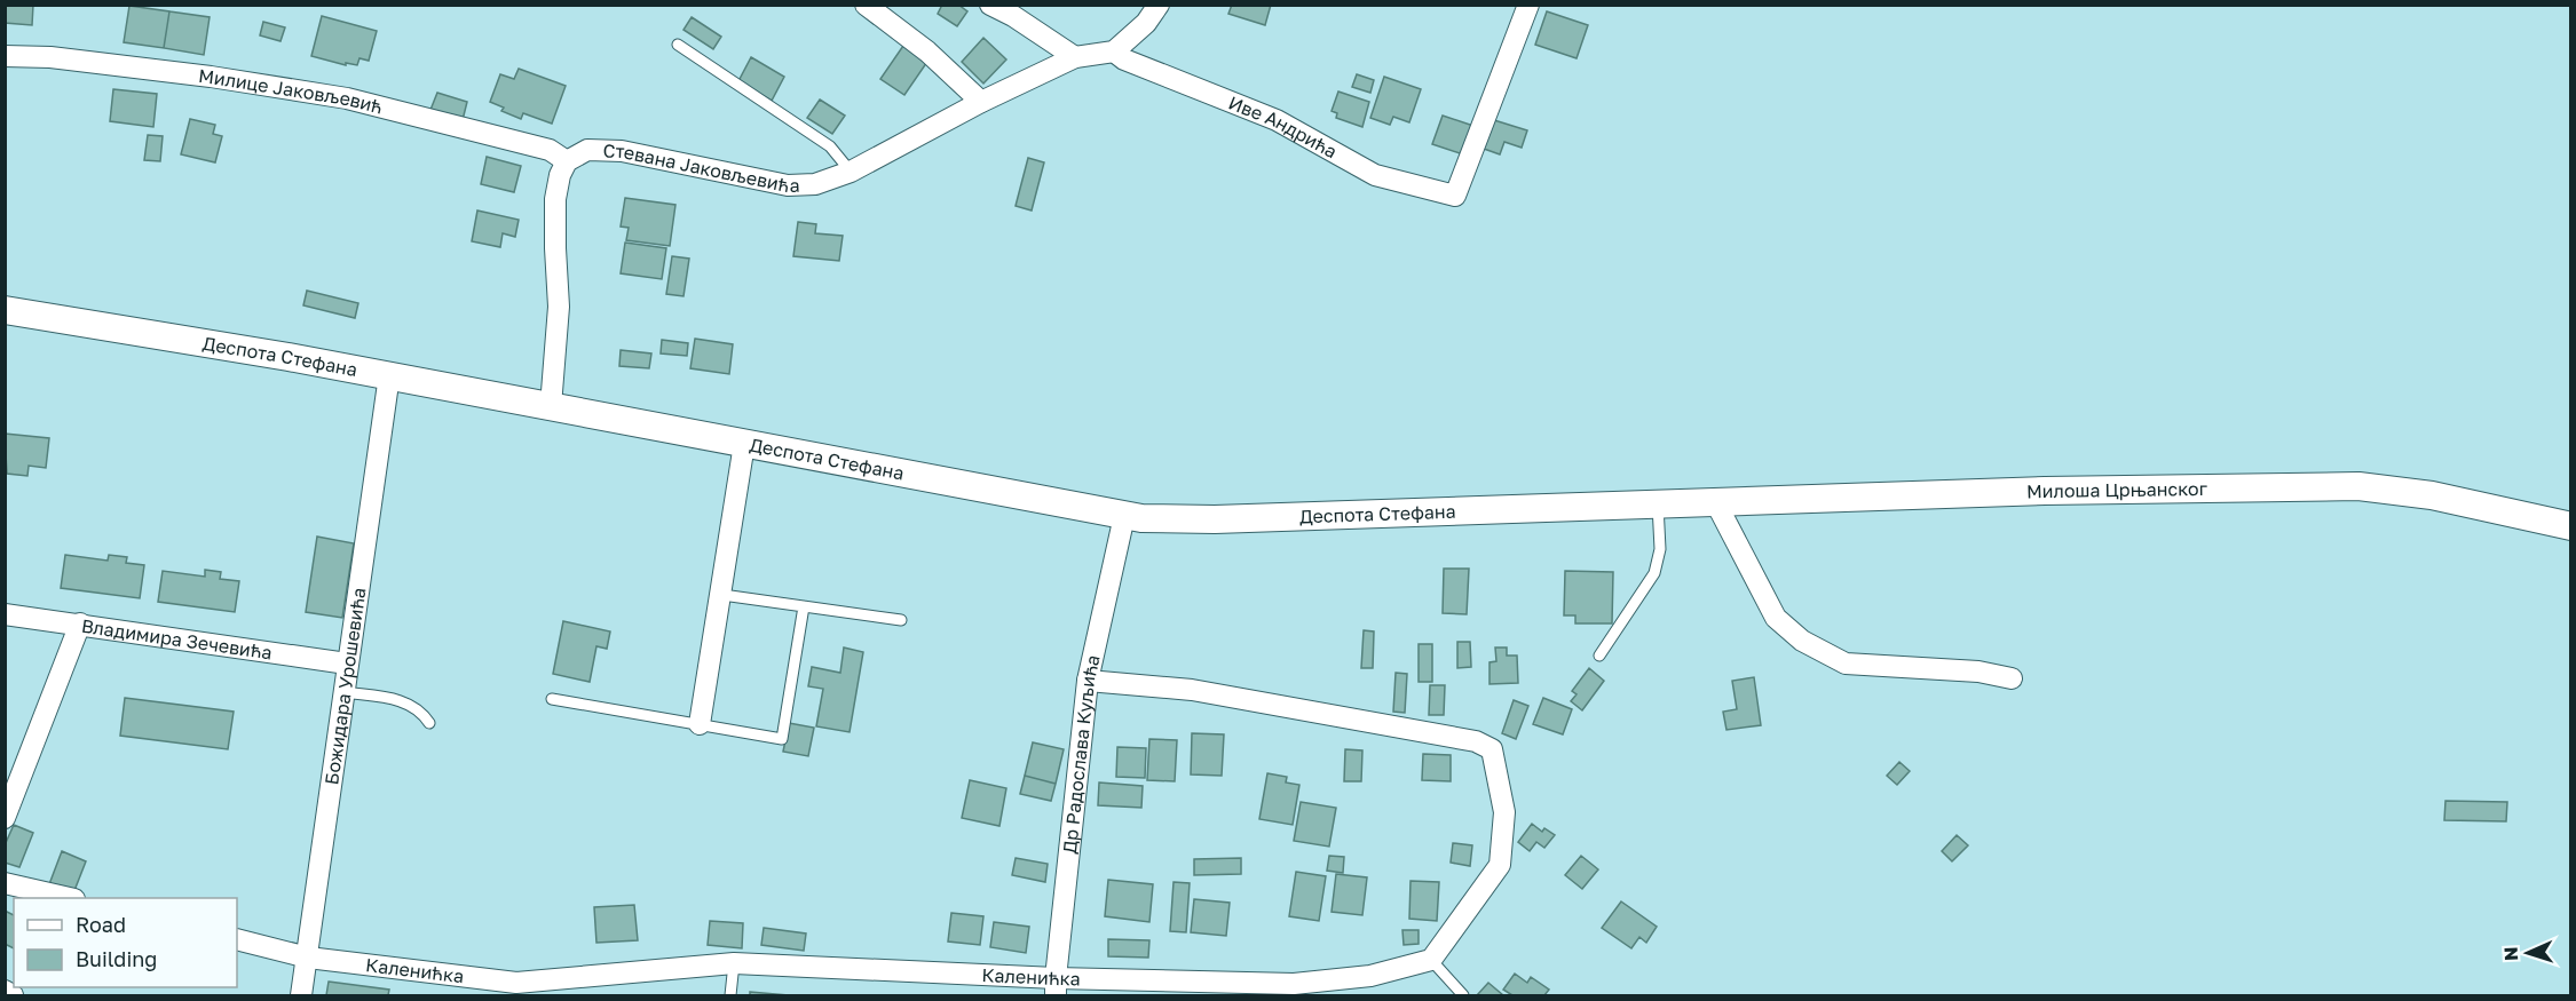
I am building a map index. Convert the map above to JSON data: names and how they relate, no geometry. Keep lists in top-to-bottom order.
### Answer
{
  "streets": {
    "main road": ["Деспота Стефана", "Милоша Црњанског"],
    "street": [
      "Милице Јаковљевић",
      "Иве Андрића",
      "Стевана Јаковљевића",
      "Владимира Зечевића",
      "Божидара Урошевића",
      "Др Радослава Куљића",
      "Каленићка"
    ]
  },
  "crossings": [
    ["Милице Јаковљевић", "Стевана Јаковљевића"],
    ["Иве Андрића", "Стевана Јаковљевића"],
    ["Деспота Стефана", "Милоша Црњанског"],
    ["Деспота Стефана", "Божидара Урошевића"],
    ["Деспота Стефана", "Др Радослава Куљића"],
    ["Владимира Зечевића", "Божидара Урошевића"],
    ["Божидара Урошевића", "Каленићка"],
    ["Др Радослава Куљића", "Каленићка"]
  ],
  "legend": ["Road", "Building"],
  "north": "left"
}
